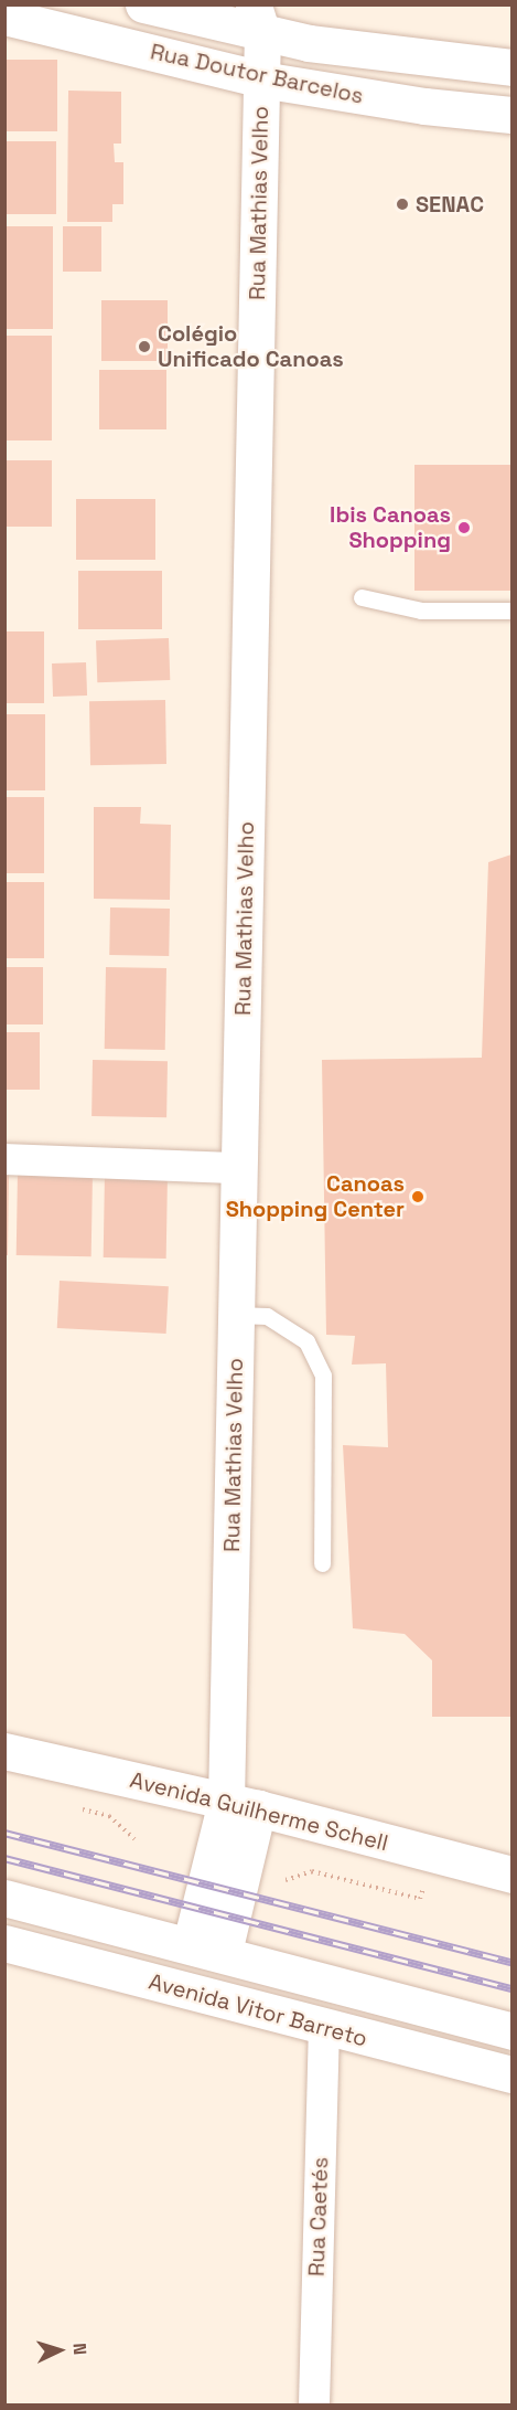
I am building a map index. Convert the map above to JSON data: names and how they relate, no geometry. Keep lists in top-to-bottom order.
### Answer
{
  "streets": {
    "main road": [
      "Rua Doutor Barcelos",
      "Rua Mathias Velho",
      "Avenida Guilherme Schell",
      "Avenida Vitor Barreto"
    ],
    "street": ["Rua Caetés"]
  },
  "crossings": [
    ["Rua Doutor Barcelos", "Rua Mathias Velho"],
    ["Rua Mathias Velho", "Avenida Guilherme Schell"],
    ["Avenida Vitor Barreto", "Rua Caetés"]
  ],
  "places": [
    "SENAC",
    "Colégio Unificado Canoas",
    "Ibis Canoas Shopping",
    "Canoas Shopping Center"
  ],
  "north": "right"
}
